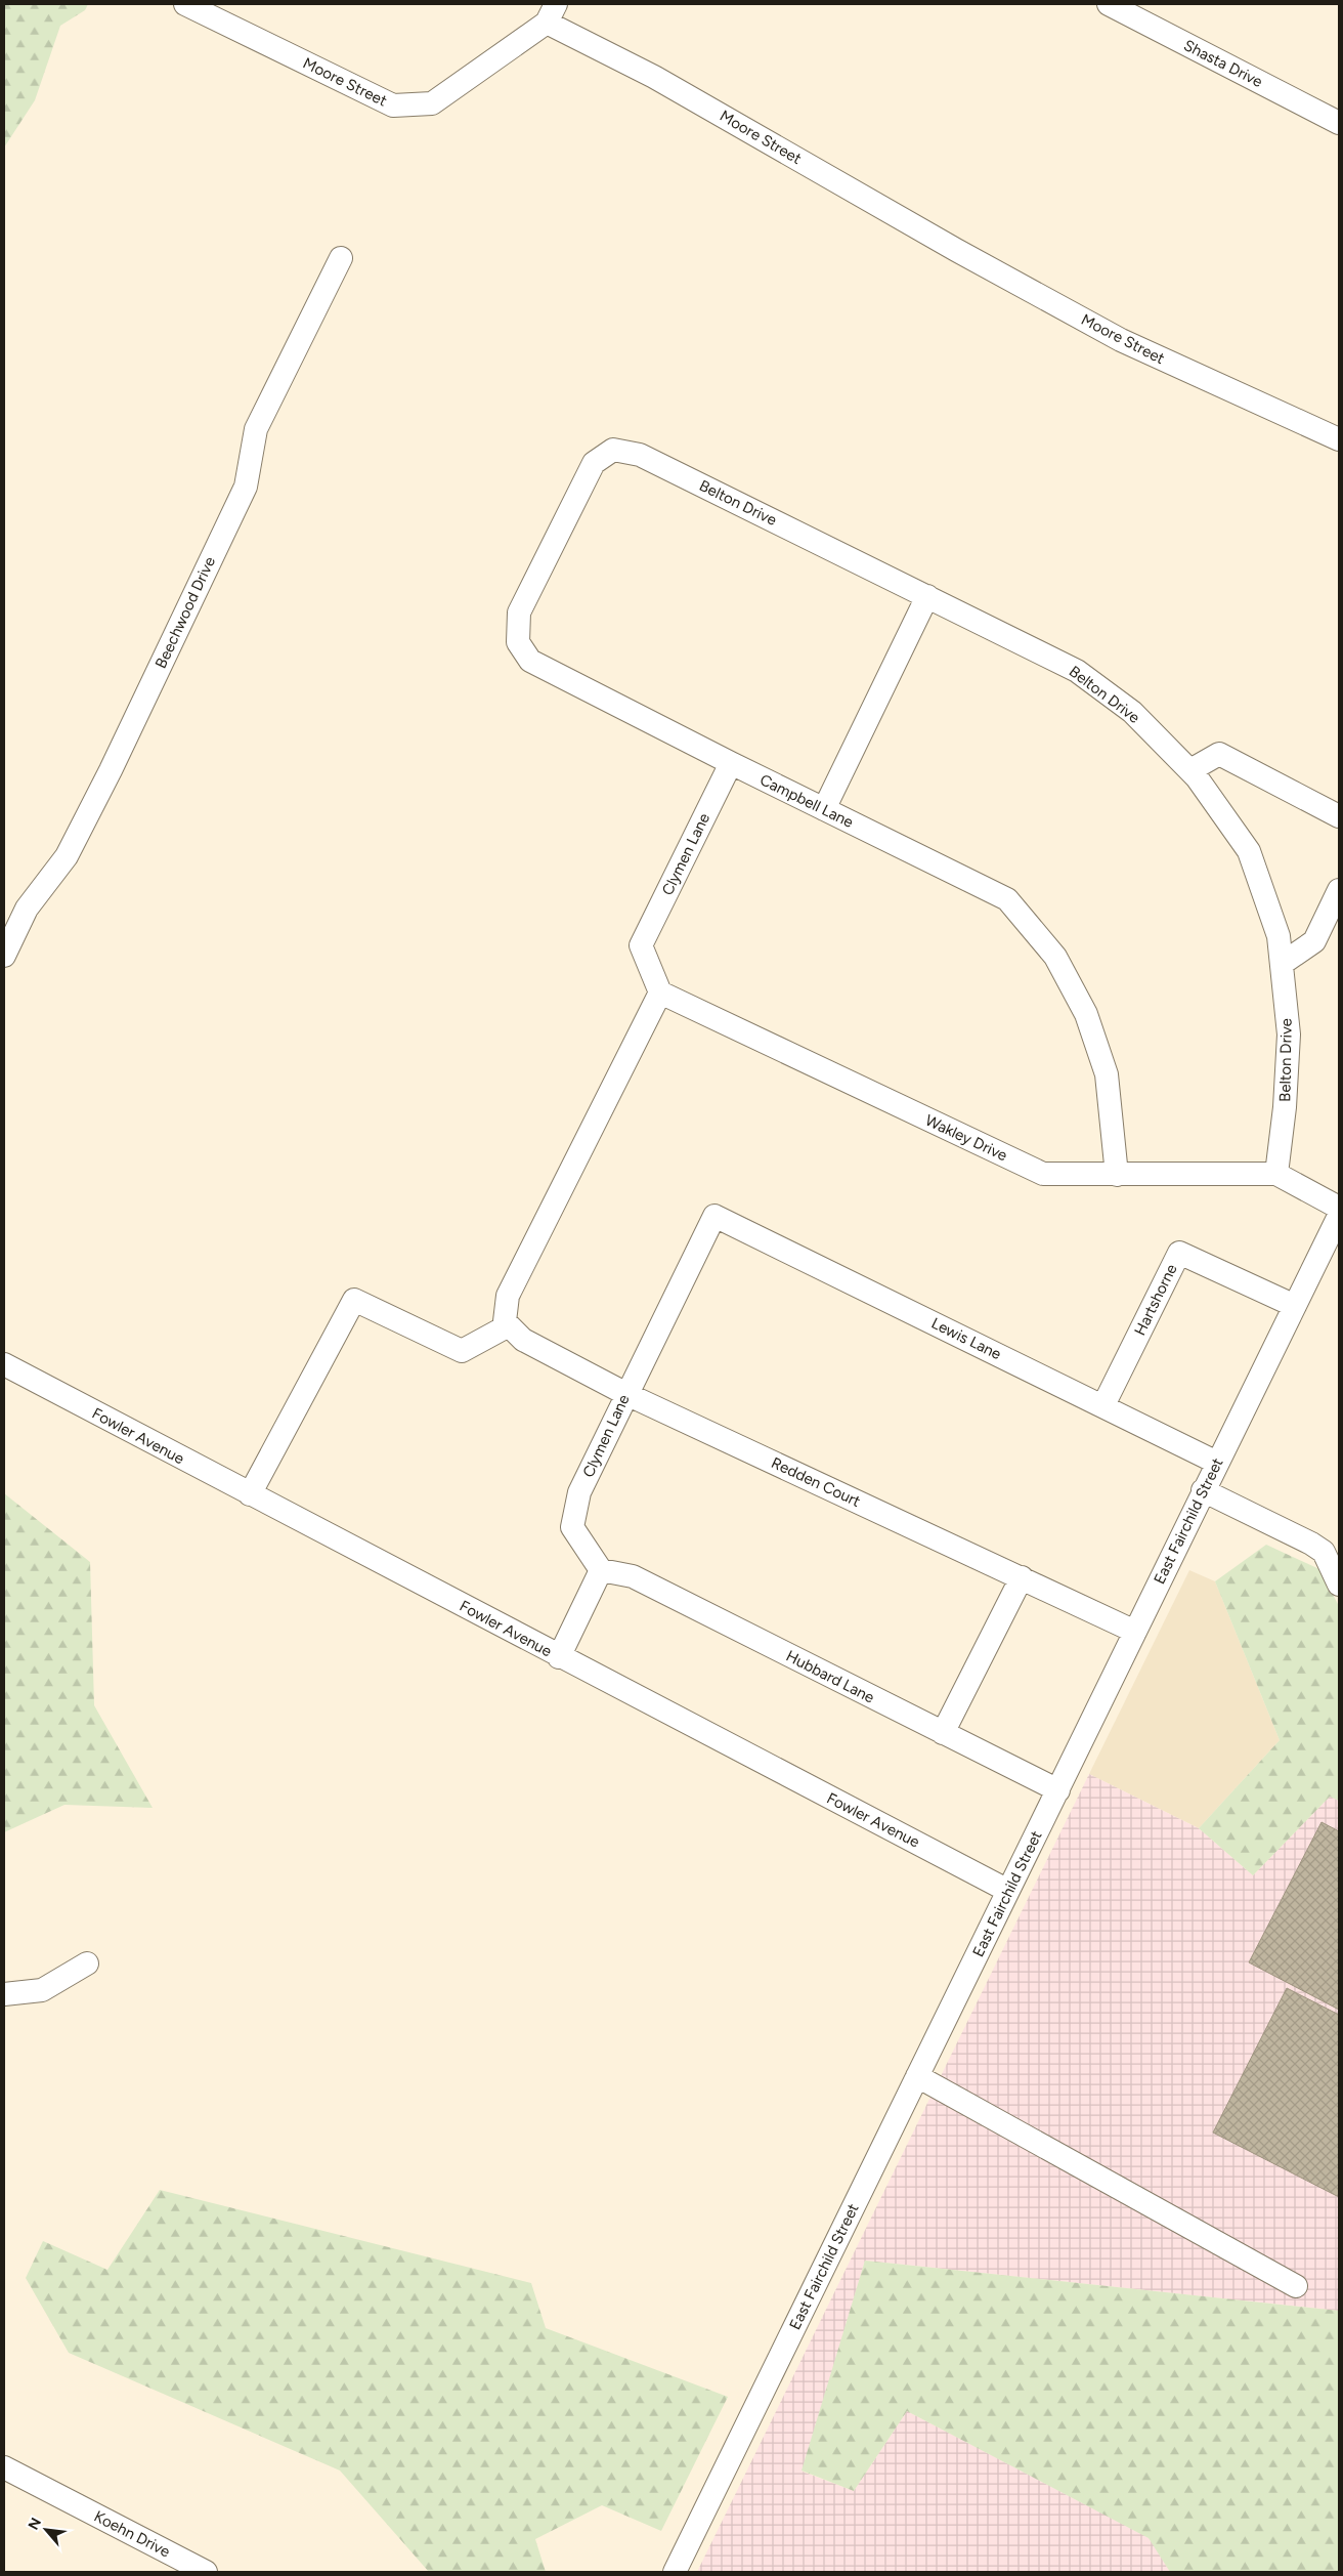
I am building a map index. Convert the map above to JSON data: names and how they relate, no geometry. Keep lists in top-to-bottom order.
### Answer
{
  "streets": {
    "street": [
      "Shasta Drive",
      "Moore Street",
      "Belton Drive",
      "Beechwood Drive",
      "Campbell Lane",
      "Clymen Lane",
      "Wakley Drive",
      "Hartshorne",
      "Lewis Lane",
      "Fowler Avenue",
      "Redden Court",
      "East Fairchild Street",
      "Hubbard Lane",
      "Koehn Drive"
    ]
  },
  "crossings": [
    ["Belton Drive", "Campbell Lane"],
    ["Belton Drive", "Wakley Drive"],
    ["Campbell Lane", "Clymen Lane"],
    ["Campbell Lane", "Wakley Drive"],
    ["Clymen Lane", "Wakley Drive"],
    ["Clymen Lane", "Lewis Lane"],
    ["Clymen Lane", "Redden Court"],
    ["Clymen Lane", "Hubbard Lane"],
    ["Hartshorne", "Lewis Lane"],
    ["Hartshorne", "East Fairchild Street"],
    ["Lewis Lane", "East Fairchild Street"],
    ["Fowler Avenue", "East Fairchild Street"],
    ["Redden Court", "East Fairchild Street"],
    ["East Fairchild Street", "Hubbard Lane"]
  ],
  "north": "top left"
}
